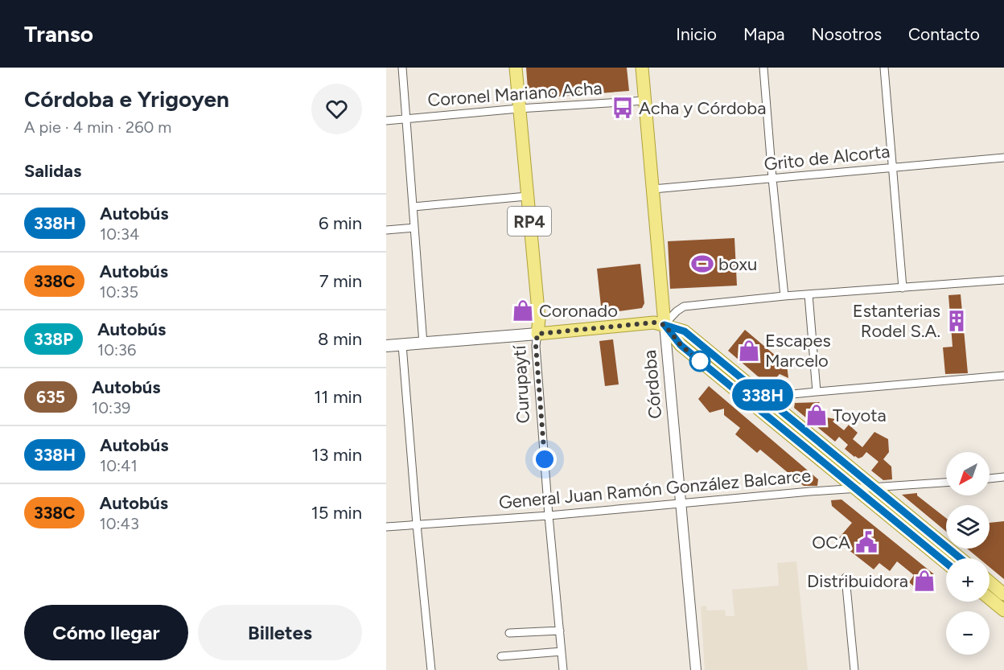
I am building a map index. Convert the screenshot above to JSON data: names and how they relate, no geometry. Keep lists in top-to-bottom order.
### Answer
{
  "streets": {
    "main road": ["RP4", "Curupaytí", "Córdoba"],
    "street": ["Coronel Mariano Acha", "Grito de Alcorta", "General Juan Ramón González Balcarce"]
  },
  "crossings": [
    ["Coronel Mariano Acha", "Curupaytí"],
    ["Coronel Mariano Acha", "Córdoba"],
    ["Grito de Alcorta", "Córdoba"],
    ["Curupaytí", "General Juan Ramón González Balcarce"],
    ["Córdoba", "General Juan Ramón González Balcarce"]
  ],
  "places": {
    "bus stop": ["Acha y Córdoba"],
    "sports": ["boxu"],
    "shop": [
      "Coronado",
      "Escapes Marcelo",
      "Toyota",
      "Distribuidora"
    ],
    "building": ["Estanterias Rodel S.A."],
    "public building": ["OCA"]
  },
  "lines": ["bus line 338H"],
  "north": "bottom left",
  "page": {
    "header": "Transo",
    "nav": [
      "Inicio",
      "Mapa",
      "Nosotros",
      "Contacto"
    ],
    "heading": [
      ["Córdoba e Yrigoyen", "A pie · 4 min · 260 m"],
      "Salidas"
    ],
    "on_map": "338H",
    "list": [
      {
        "mark": "338H",
        "name": "Autobús",
        "note": "10:34",
        "value": "6 min"
      },
      {
        "mark": "338C",
        "name": "Autobús",
        "note": "10:35",
        "value": "7 min"
      },
      {
        "mark": "338P",
        "name": "Autobús",
        "note": "10:36",
        "value": "8 min"
      },
      {
        "mark": "635",
        "name": "Autobús",
        "note": "10:39",
        "value": "11 min"
      },
      {
        "mark": "338H",
        "name": "Autobús",
        "note": "10:41",
        "value": "13 min"
      },
      {
        "mark": "338C",
        "name": "Autobús",
        "note": "10:43",
        "value": "15 min"
      }
    ],
    "map_buttons": ["+", "−"],
    "buttons": ["Cómo llegar", "Billetes"]
  }
}
